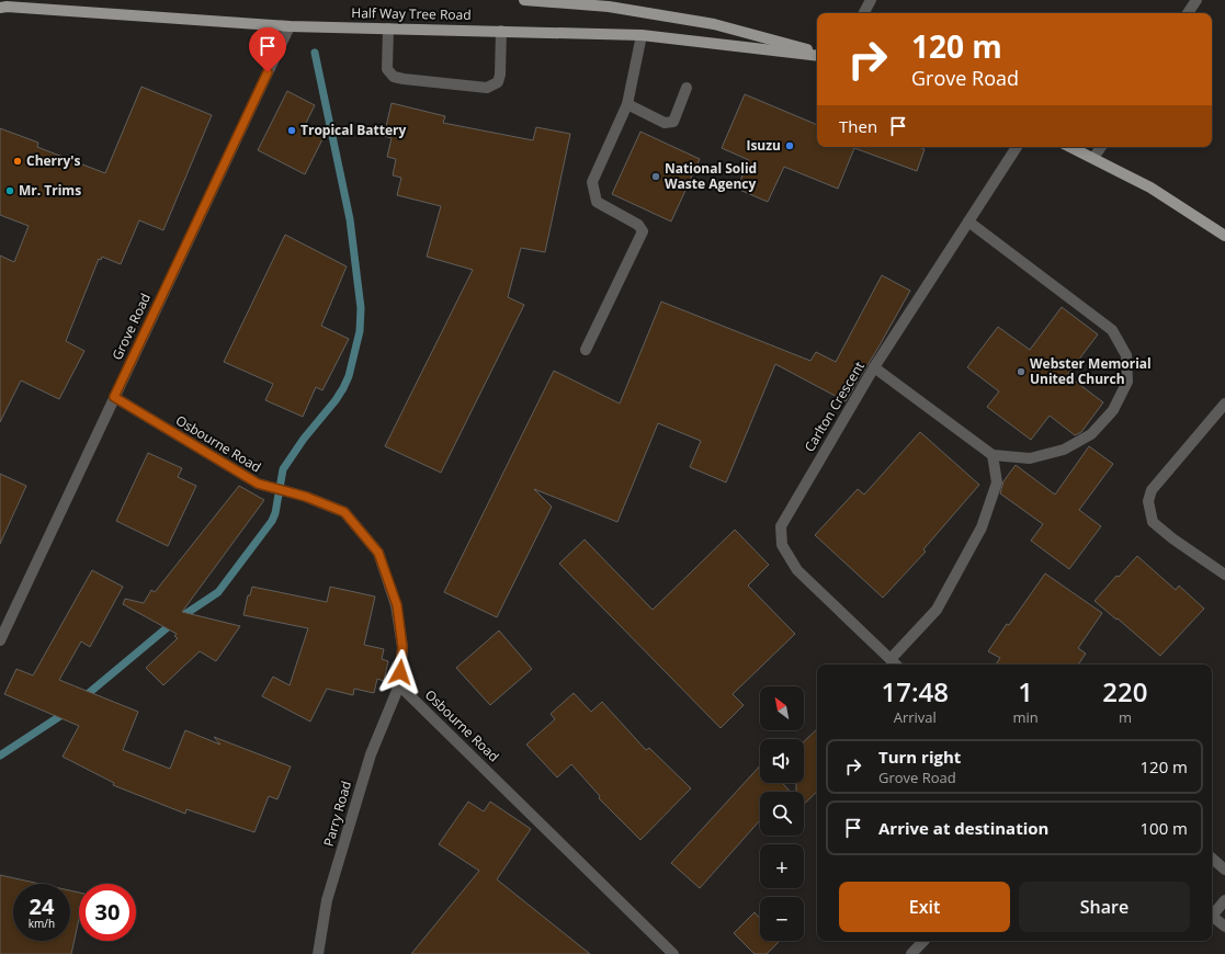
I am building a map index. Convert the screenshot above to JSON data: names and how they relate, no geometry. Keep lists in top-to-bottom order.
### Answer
{
  "streets": {
    "main road": ["Half Way Tree Road"],
    "street": [
      "Grove Road",
      "Carlton Crescent",
      "Osbourne Road",
      "Parry Road"
    ]
  },
  "crossings": [
    ["Half Way Tree Road", "Grove Road"],
    ["Grove Road", "Osbourne Road"],
    ["Osbourne Road", "Parry Road"]
  ],
  "places": [
    "Tropical Battery",
    "Isuzu",
    "Cherry's",
    "National Solid Waste Agency",
    "Mr. Trims",
    "Webster Memorial United Church"
  ],
  "north": "top left",
  "page": {
    "turn": ["120 m", "Grove Road"],
    "then": "Then",
    "eta": [
      "17:48",
      "Arrival",
      "1",
      "min",
      "220",
      "m"
    ],
    "map_buttons": ["+", "−"],
    "list": [
      {
        "name": "Turn right",
        "note": "Grove Road",
        "value": "120 m"
      },
      {
        "name": "Arrive at destination",
        "value": "100 m"
      }
    ],
    "buttons": ["Exit", "Share"],
    "speed": "24 km/h",
    "limit": "30"
  }
}
